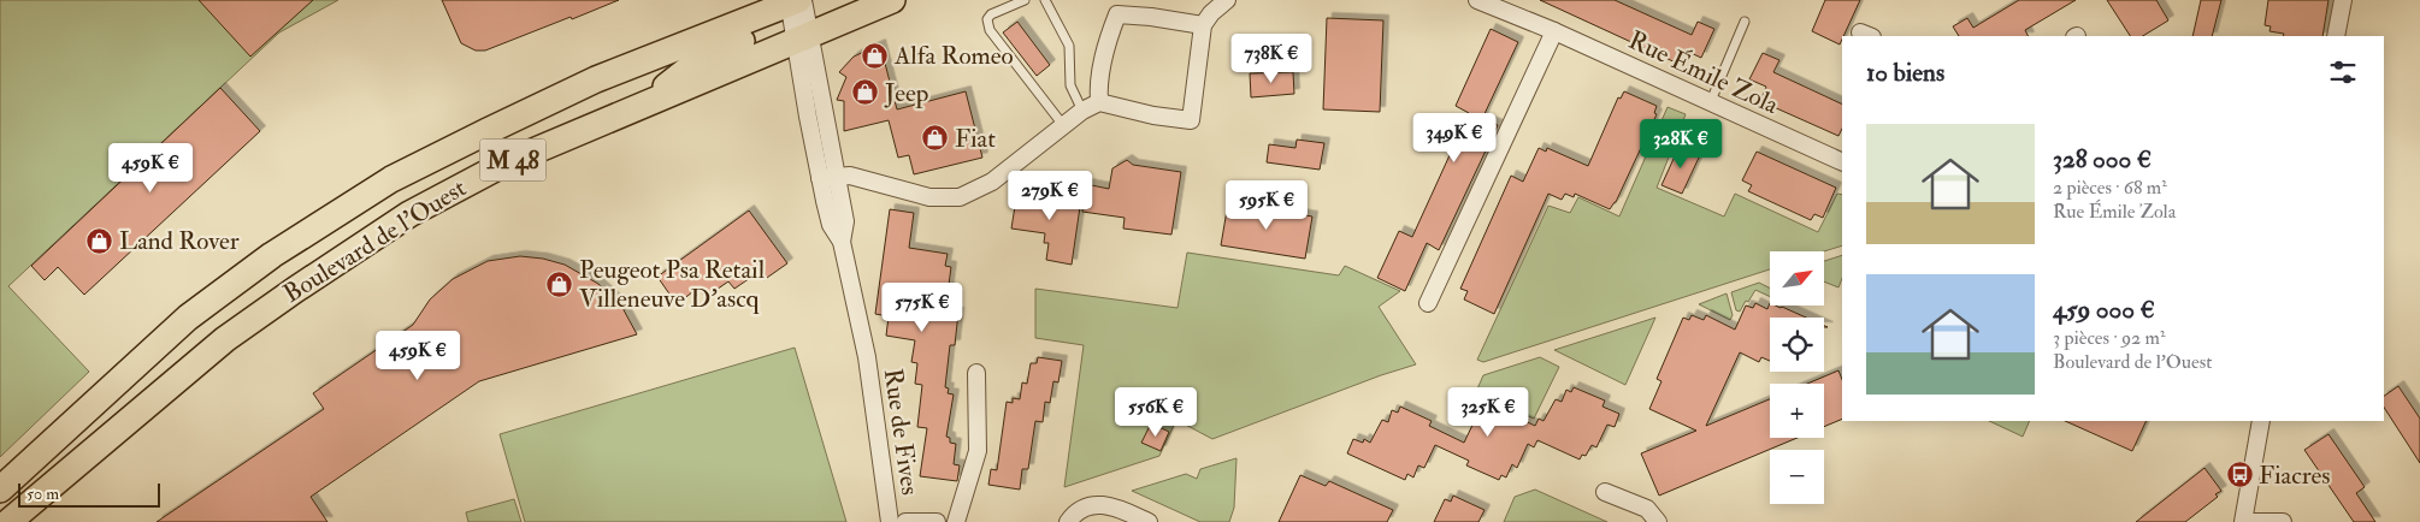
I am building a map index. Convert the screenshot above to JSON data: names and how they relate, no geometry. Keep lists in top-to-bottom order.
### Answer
{
  "streets": {
    "main road": ["M 48", "Boulevard de l'Ouest"],
    "street": ["Rue Émile Zola", "Rue de Fives"]
  },
  "crossings": [
    ["Boulevard de l'Ouest", "Rue de Fives"]
  ],
  "places": {
    "shop": [
      "Alfa Romeo",
      "Jeep",
      "Fiat",
      "Land Rover",
      "Peugeot Psa Retail Villeneuve D'ascq"
    ],
    "bus stop": ["Fiacres"]
  },
  "scale_bar": "50 m",
  "north": "top right",
  "page": {
    "price": [
      "738K €",
      "349K €",
      "328K €",
      "459K €",
      "279K €",
      "595K €",
      "575K €",
      "459K €",
      "556K €",
      "325K €"
    ],
    "heading": "10 biens",
    "list": [
      {
        "name": "328 000 €",
        "note": "2 pièces · 68 m² · Rue Émile Zola"
      },
      {
        "name": "459 000 €",
        "note": "3 pièces · 92 m² · Boulevard de l'Ouest"
      }
    ],
    "map_buttons": ["+", "−"],
    "scale": "50 m"
  }
}
